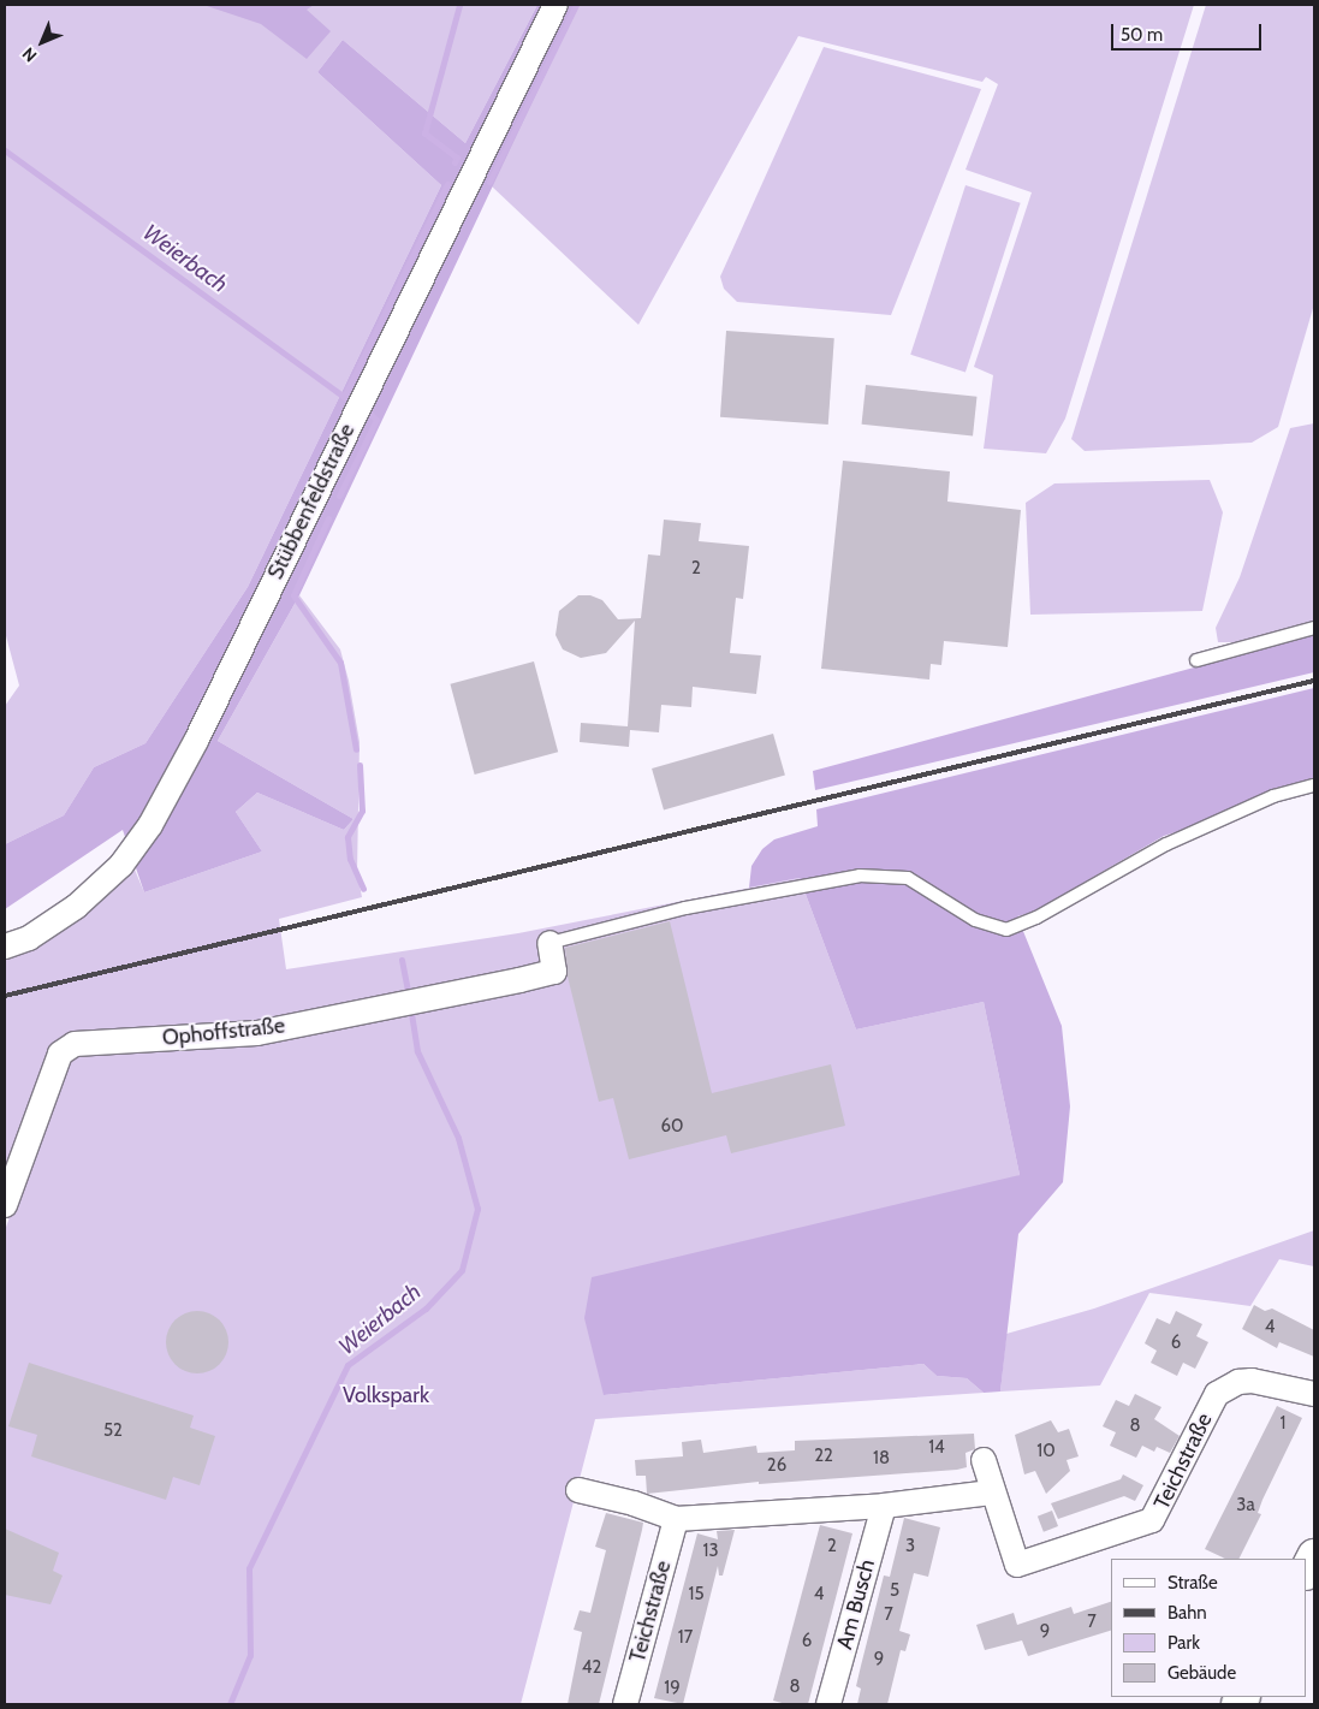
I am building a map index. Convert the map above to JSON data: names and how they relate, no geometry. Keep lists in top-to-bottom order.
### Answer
{
  "streets": {
    "street": [
      "Stübbenfeldstraße",
      "Ophoffstraße",
      "Teichstraße",
      "Am Busch"
    ]
  },
  "water": ["Weierbach"],
  "parks": ["Volkspark"],
  "house_numbers": [
    "2",
    "60",
    "4",
    "6",
    "1",
    "8",
    "52",
    "14",
    "10",
    "22",
    "18",
    "26",
    "3a",
    "2",
    "3",
    "13",
    "5",
    "15",
    "4",
    "7",
    "7",
    "9",
    "17",
    "6",
    "9",
    "42",
    "8",
    "19"
  ],
  "legend": [
    "Straße",
    "Bahn",
    "Park",
    "Gebäude"
  ],
  "scale_bar": "50 m",
  "north": "bottom left"
}
